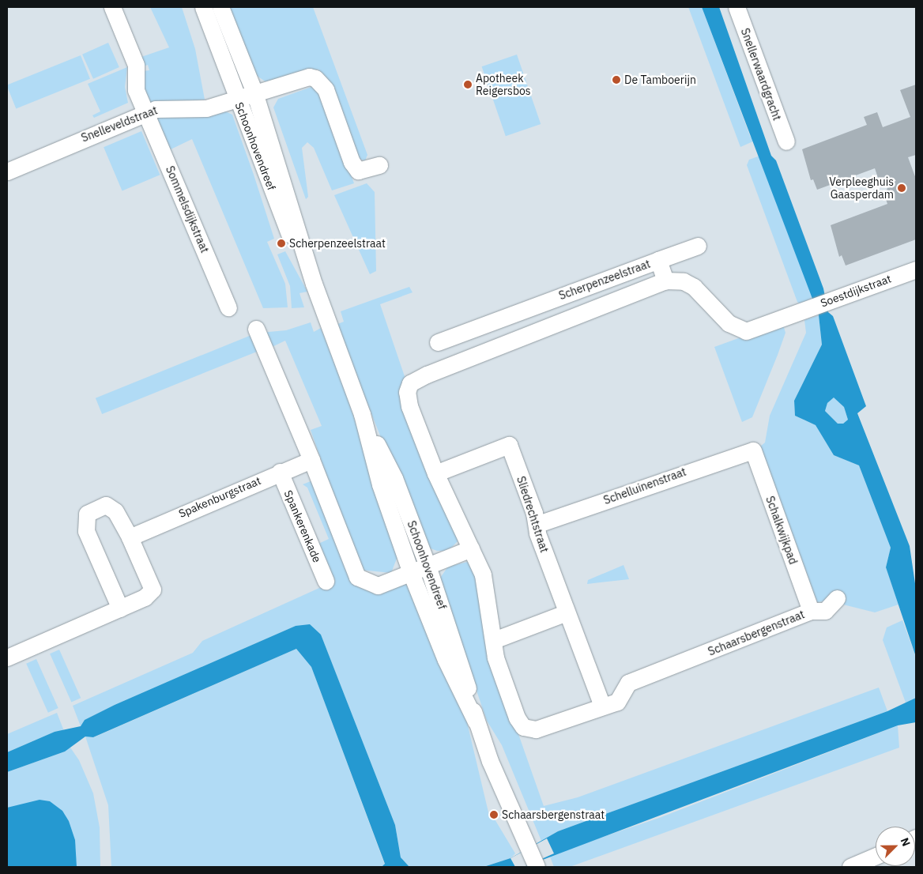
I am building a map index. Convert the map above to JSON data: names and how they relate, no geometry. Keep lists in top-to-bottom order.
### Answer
{
  "streets": {
    "street": [
      "Snellerwaardgracht",
      "Snelleveldstraat",
      "Schoonhovendreef",
      "Sommelsdijkstraat",
      "Scherpenzeelstraat",
      "Soestdijkstraat",
      "Schelluinenstraat",
      "Spakenburgstraat",
      "Sliedrechtstraat",
      "Spankerenkade",
      "Schalkwijkpad",
      "Schaarsbergenstraat"
    ]
  },
  "crossings": [
    ["Snelleveldstraat", "Schoonhovendreef"],
    ["Snelleveldstraat", "Sommelsdijkstraat"],
    ["Scherpenzeelstraat", "Soestdijkstraat"],
    ["Scherpenzeelstraat", "Sliedrechtstraat"],
    ["Scherpenzeelstraat", "Schaarsbergenstraat"],
    ["Schelluinenstraat", "Sliedrechtstraat"],
    ["Schelluinenstraat", "Schalkwijkpad"],
    ["Spakenburgstraat", "Spankerenkade"],
    ["Sliedrechtstraat", "Schaarsbergenstraat"],
    ["Schalkwijkpad", "Schaarsbergenstraat"]
  ],
  "places": [
    "De Tamboerijn",
    "Apotheek Reigersbos",
    "Verpleeghuis Gaasperdam",
    "Scherpenzeelstraat",
    "Schaarsbergenstraat"
  ],
  "north": "top right"
}
